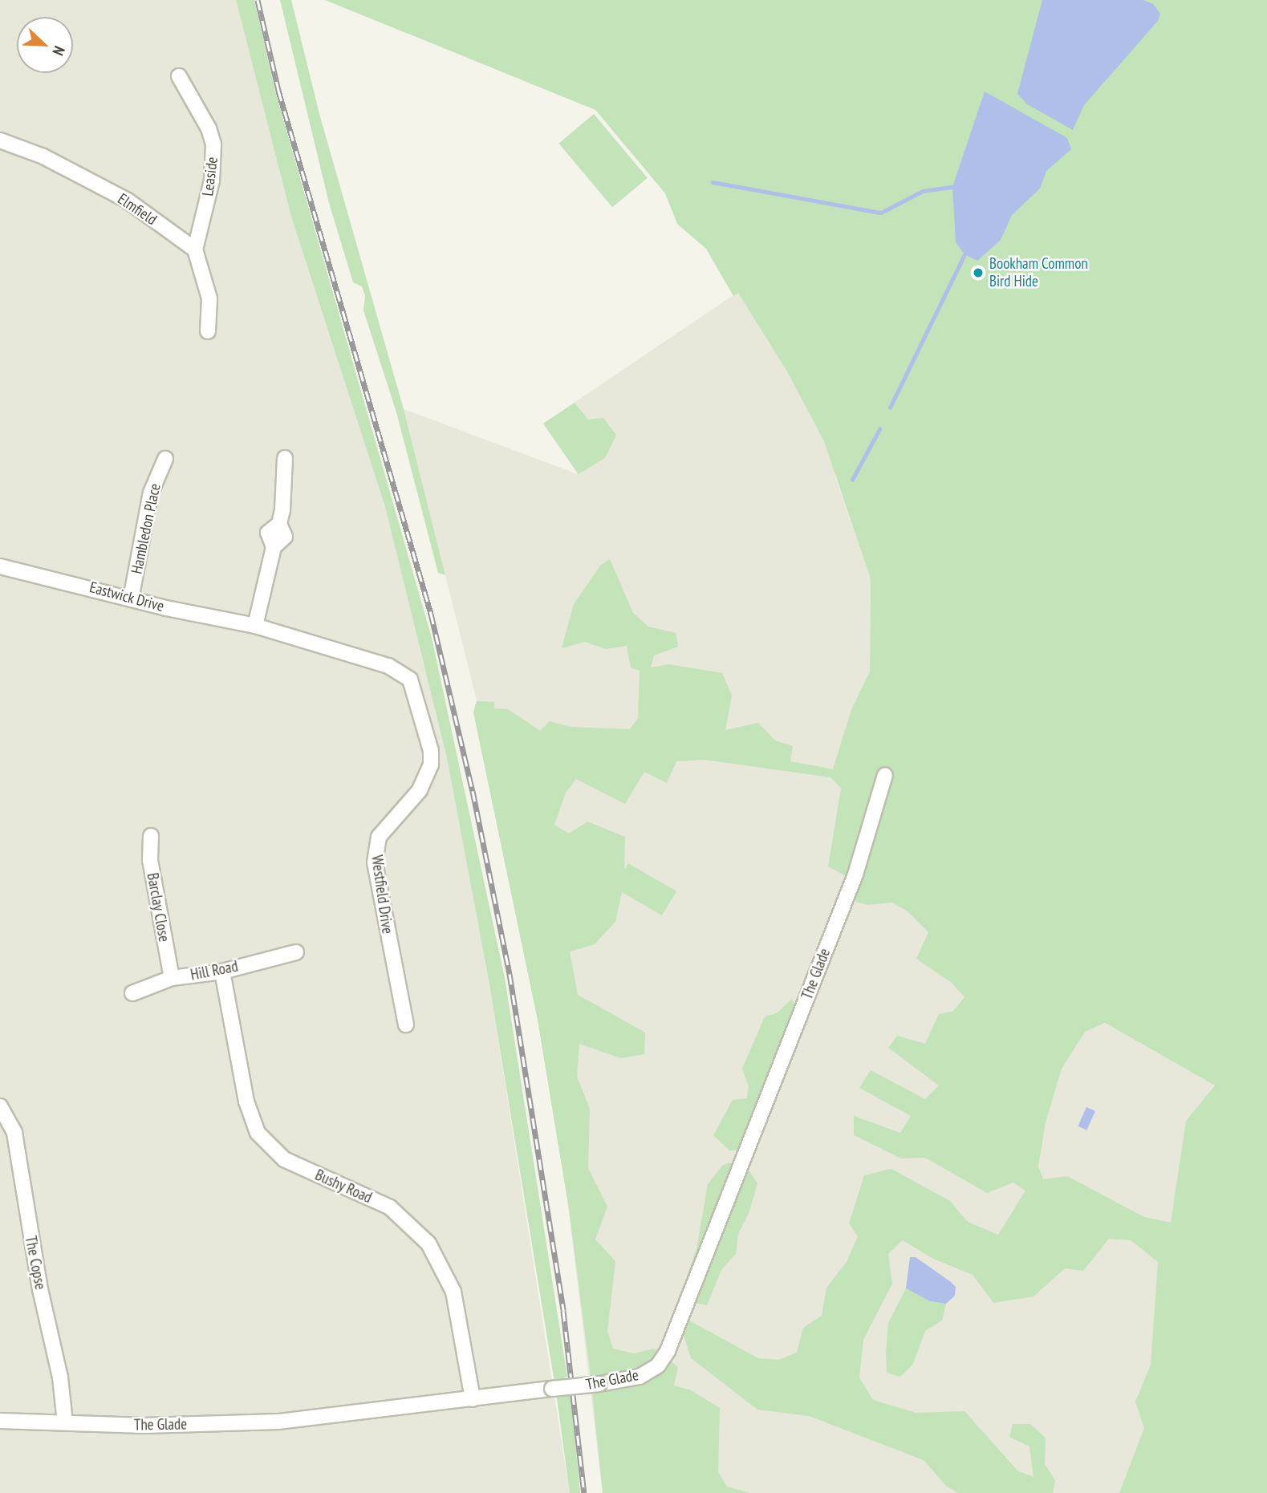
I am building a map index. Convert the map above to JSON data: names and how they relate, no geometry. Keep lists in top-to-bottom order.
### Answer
{
  "streets": {
    "street": [
      "Leaside",
      "Elmfield",
      "Hambledon Place",
      "Eastwick Drive",
      "Westfield Drive",
      "Barclay Close",
      "Hill Road",
      "The Glade",
      "Bushy Road",
      "The Copse"
    ]
  },
  "crossings": [
    ["Leaside", "Elmfield"],
    ["Hambledon Place", "Eastwick Drive"],
    ["Eastwick Drive", "Westfield Drive"],
    ["Barclay Close", "Hill Road"],
    ["Hill Road", "Bushy Road"],
    ["The Glade", "Bushy Road"],
    ["The Glade", "The Copse"]
  ],
  "places": ["Bookham Common Bird Hide"],
  "north": "bottom right"
}
